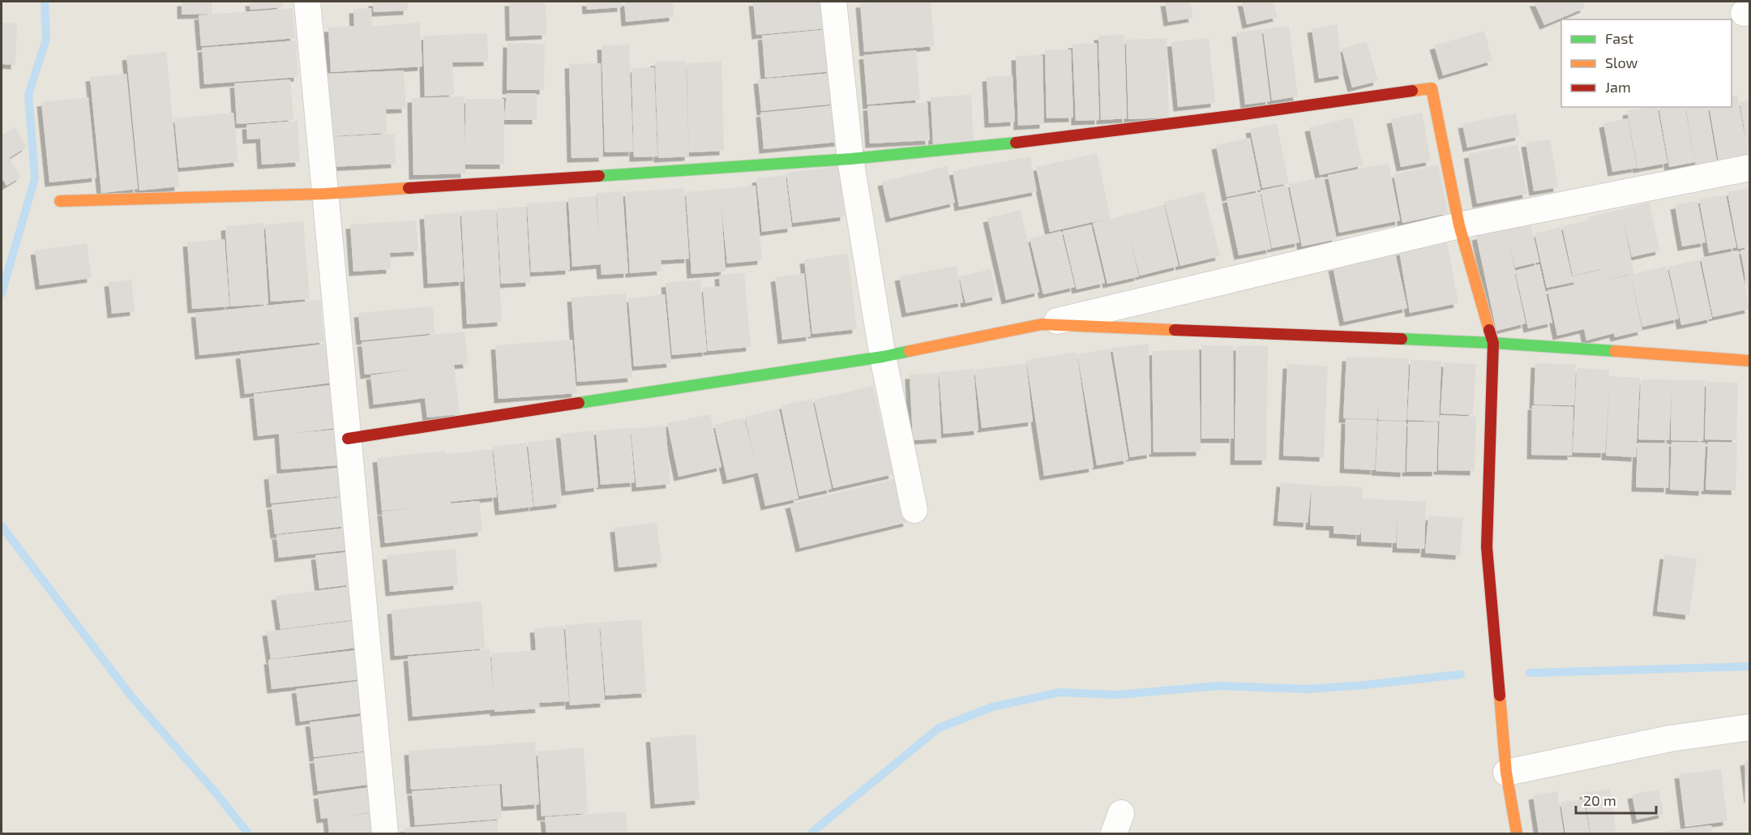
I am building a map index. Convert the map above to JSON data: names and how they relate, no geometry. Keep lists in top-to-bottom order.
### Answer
{
  "legend": ["Fast", "Slow", "Jam"],
  "scale_bar": "20 m"
}
